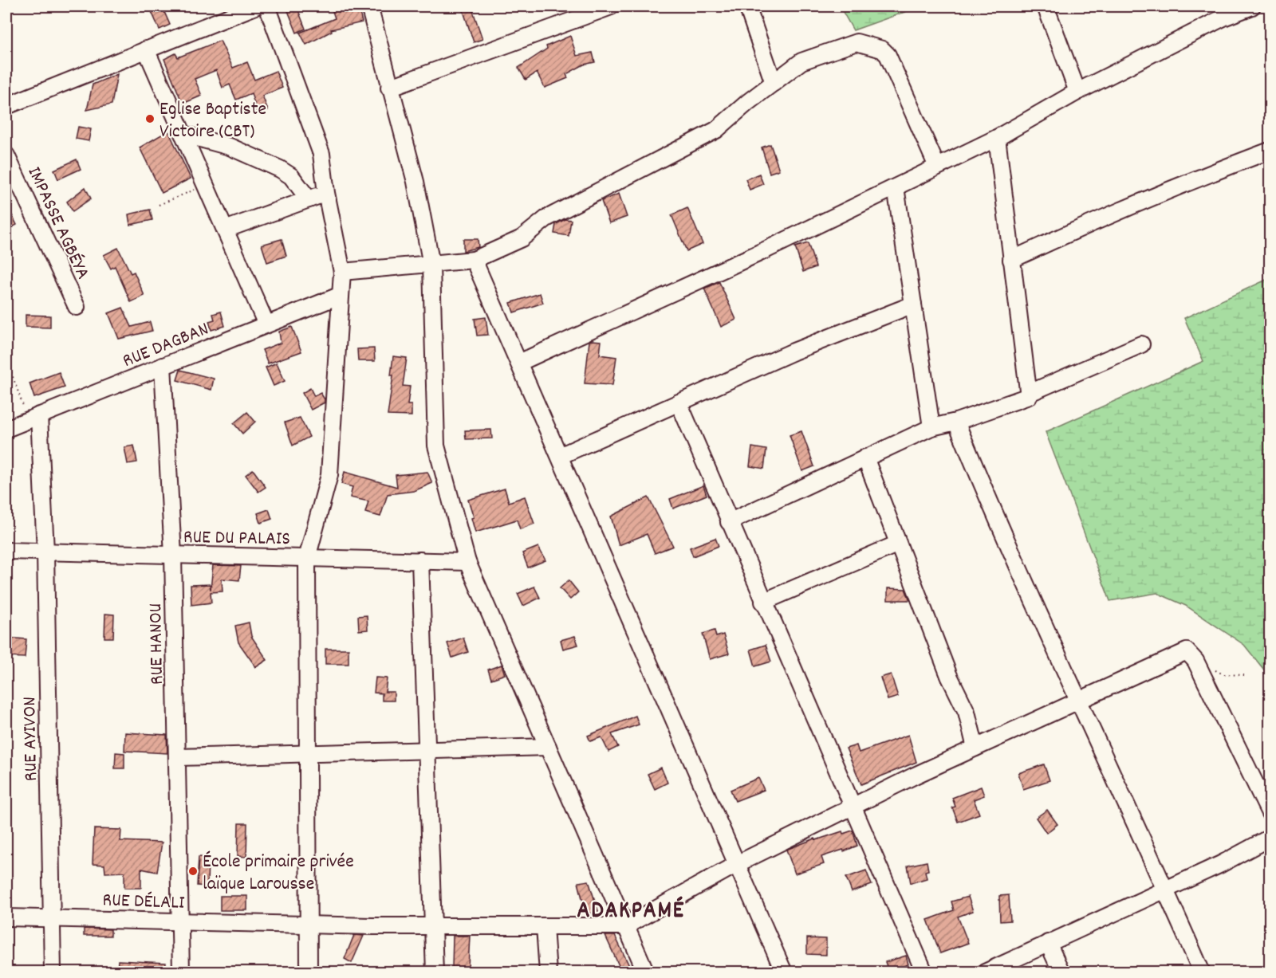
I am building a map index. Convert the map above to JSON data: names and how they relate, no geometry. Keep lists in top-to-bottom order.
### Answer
{
  "streets": {
    "street": [
      "IMPASSE AGBÉYA",
      "RUE DAGBAN",
      "RUE DU PALAIS",
      "RUE HANOU",
      "RUE AYIVON",
      "RUE DÉLALI"
    ]
  },
  "crossings": [
    ["RUE DAGBAN", "RUE HANOU"],
    ["RUE DAGBAN", "RUE AYIVON"],
    ["RUE DU PALAIS", "RUE HANOU"],
    ["RUE DU PALAIS", "RUE AYIVON"],
    ["RUE HANOU", "RUE DÉLALI"],
    ["RUE AYIVON", "RUE DÉLALI"]
  ],
  "districts": ["ADAKPAMÉ"],
  "places": ["Eglise Baptiste Victoire (CBT)", "École primaire privée laïque Larousse"]
}
